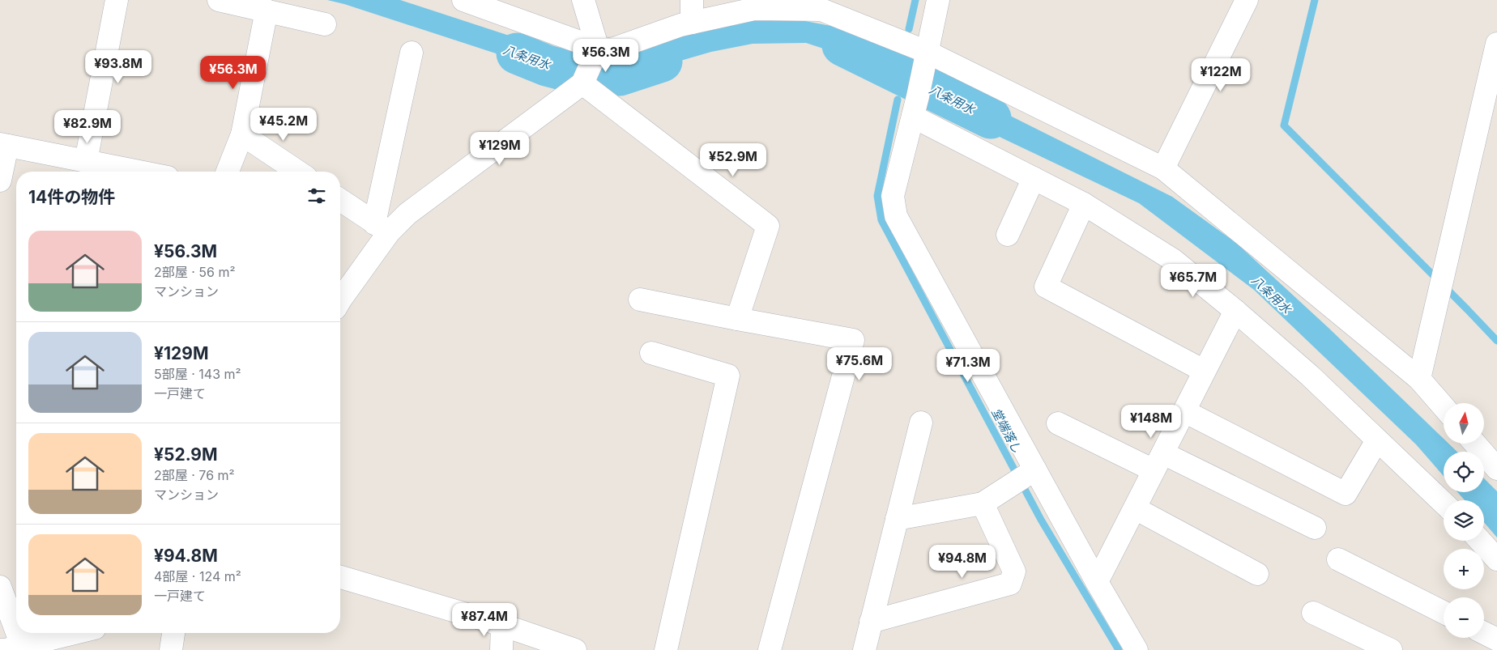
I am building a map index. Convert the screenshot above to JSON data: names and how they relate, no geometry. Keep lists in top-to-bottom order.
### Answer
{
  "water": ["八条用水", "堂端落し"],
  "north": "top",
  "page": {
    "price": [
      "¥56.3M",
      "¥93.8M",
      "¥56.3M",
      "¥122M",
      "¥45.2M",
      "¥82.9M",
      "¥129M",
      "¥52.9M",
      "¥65.7M",
      "¥75.6M",
      "¥71.3M",
      "¥148M",
      "¥94.8M",
      "¥87.4M"
    ],
    "heading": "14件の物件",
    "list": [
      {
        "name": "¥56.3M",
        "note": "2部屋 · 56 m² · マンション"
      },
      {
        "name": "¥129M",
        "note": "5部屋 · 143 m² · 一戸建て"
      },
      {
        "name": "¥52.9M",
        "note": "2部屋 · 76 m² · マンション"
      },
      {
        "name": "¥94.8M",
        "note": "4部屋 · 124 m² · 一戸建て"
      }
    ],
    "map_buttons": ["+", "−"]
  }
}
